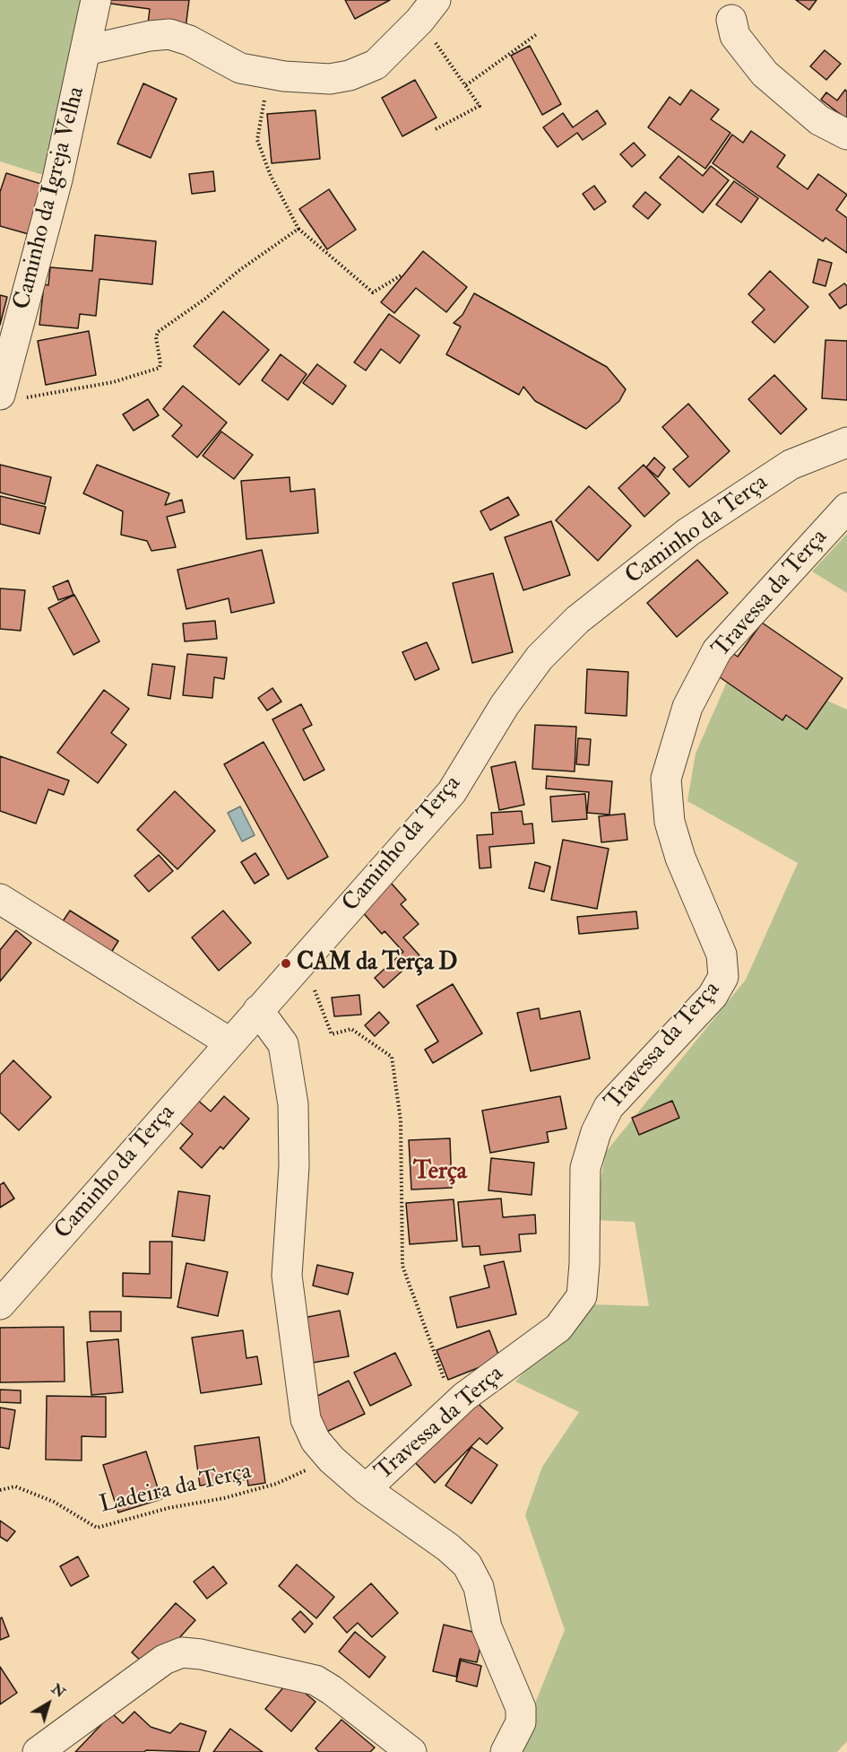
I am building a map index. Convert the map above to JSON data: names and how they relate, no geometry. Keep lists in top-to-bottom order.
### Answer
{
  "streets": {
    "street": ["Caminho da Igreja Velha", "Caminho da Terça", "Travessa da Terça"],
    "path": ["Ladeira da Terça"]
  },
  "crossings": [
    ["Caminho da Terça", "Travessa da Terça"],
    ["Travessa da Terça", "Ladeira da Terça"]
  ],
  "districts": ["Terça"],
  "places": ["CAM da Terça D"],
  "north": "top right"
}
